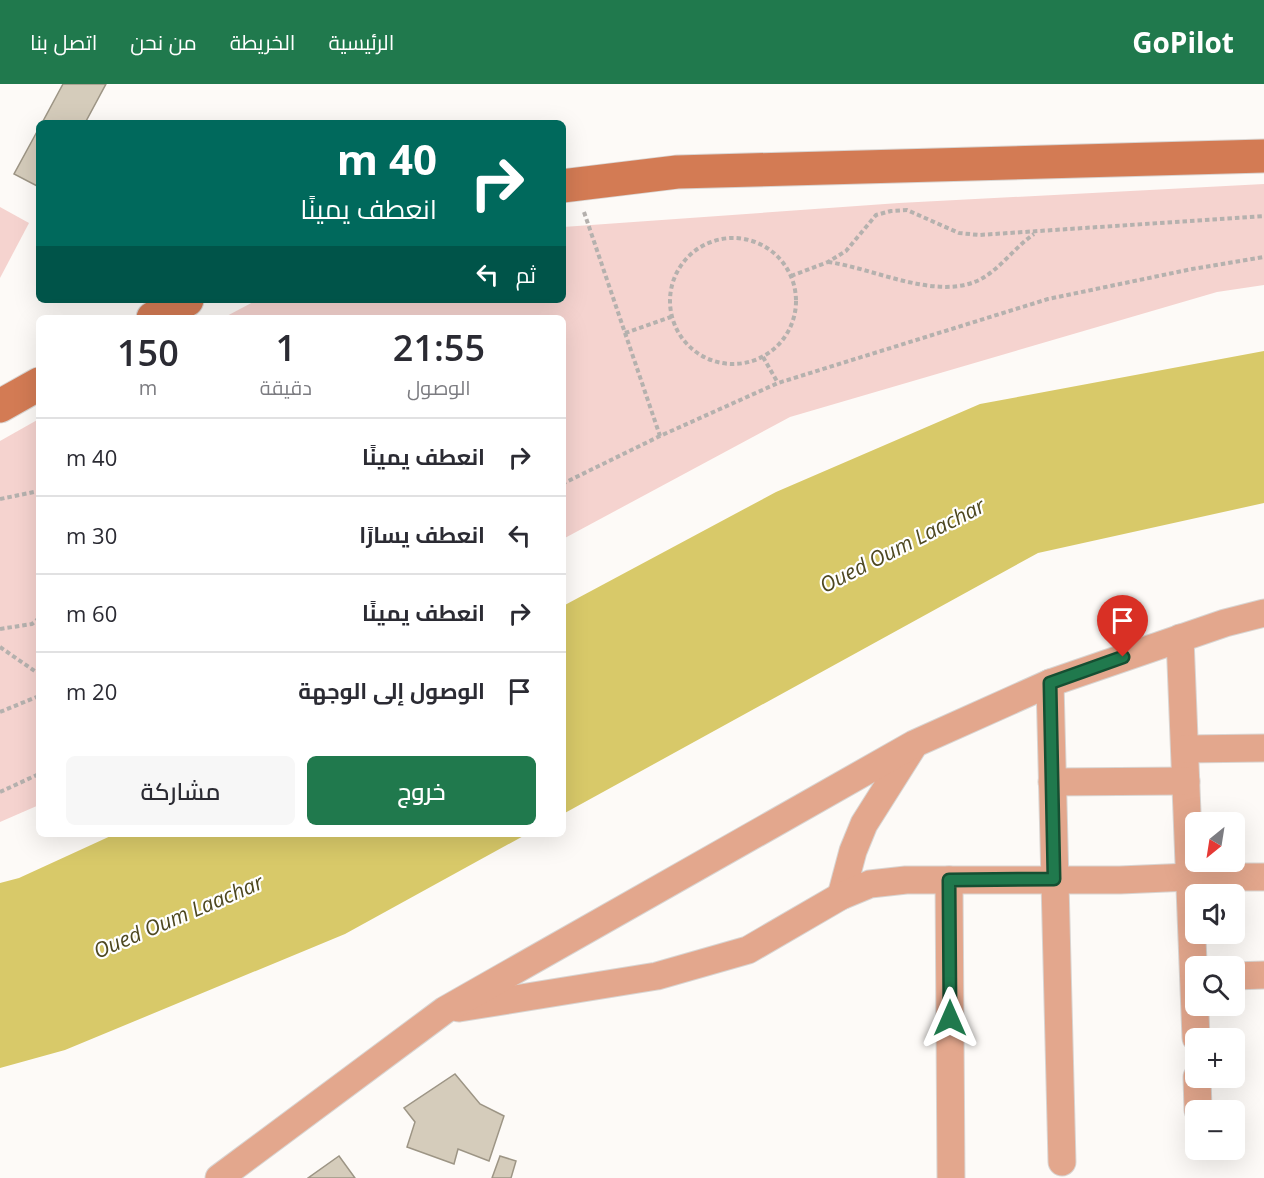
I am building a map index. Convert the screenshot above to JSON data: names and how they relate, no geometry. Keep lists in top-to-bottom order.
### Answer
{
  "water": ["Oued Oum Laachar"],
  "north": "bottom left",
  "page": {
    "header": "GoPilot",
    "nav": [
      "الرئيسية",
      "الخريطة",
      "من نحن",
      "اتصل بنا"
    ],
    "turn": ["40 m", "انعطف يمينًا"],
    "then": "ثم",
    "eta": [
      "21:55",
      "الوصول",
      "1",
      "دقيقة",
      "150",
      "m"
    ],
    "list": [
      {
        "name": "انعطف يمينًا",
        "value": "40 m"
      },
      {
        "name": "انعطف يسارًا",
        "value": "30 m"
      },
      {
        "name": "انعطف يمينًا",
        "value": "60 m"
      },
      {
        "name": "الوصول إلى الوجهة",
        "value": "20 m"
      }
    ],
    "buttons": ["خروج", "مشاركة"],
    "map_buttons": ["+", "−"]
  }
}
